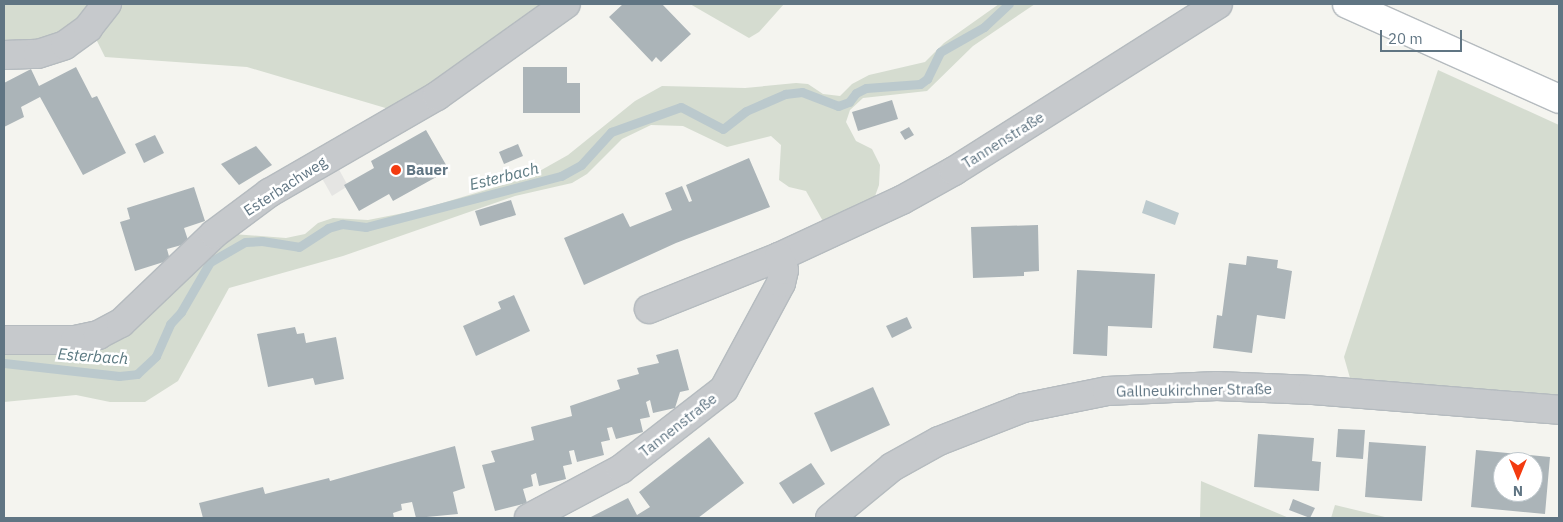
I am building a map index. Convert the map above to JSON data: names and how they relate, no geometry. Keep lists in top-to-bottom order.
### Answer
{
  "streets": {
    "street": ["Tannenstraße", "Esterbachweg", "Gallneukirchner Straße"]
  },
  "water": ["Esterbach"],
  "places": ["Bauer"],
  "scale_bar": "20 m",
  "north": "bottom"
}
